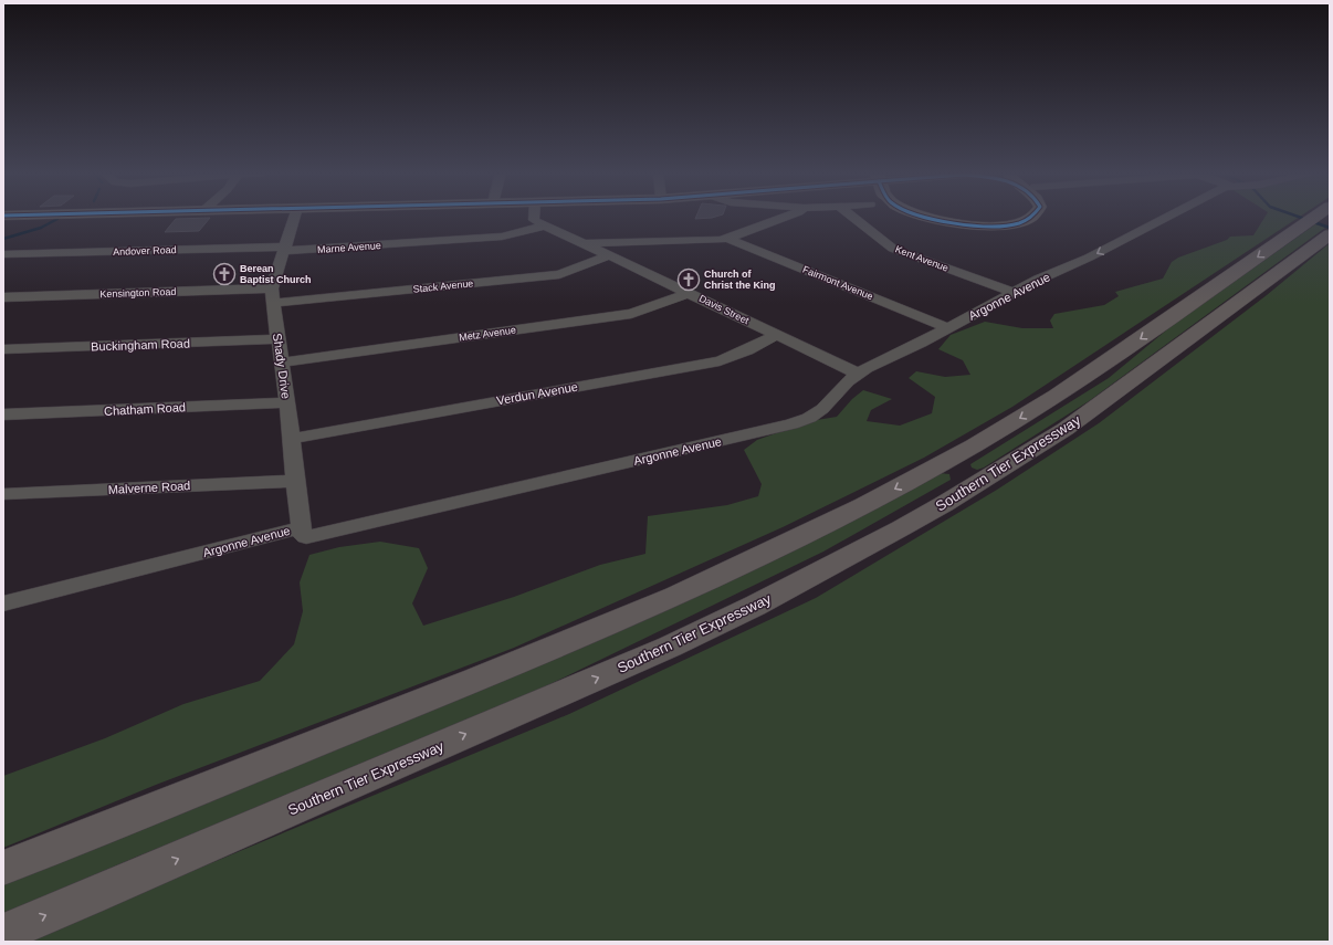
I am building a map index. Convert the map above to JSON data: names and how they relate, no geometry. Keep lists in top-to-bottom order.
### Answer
{
  "streets": {
    "highway": ["Southern Tier Expressway"],
    "street": [
      "Marne Avenue",
      "Andover Road",
      "Kent Avenue",
      "Fairmont Avenue",
      "Stack Avenue",
      "Kensington Road",
      "Argonne Avenue",
      "Davis Street",
      "Metz Avenue",
      "Buckingham Road",
      "Shady Drive",
      "Verdun Avenue",
      "Chatham Road",
      "Malverne Road"
    ]
  },
  "crossings": [
    ["Marne Avenue", "Andover Road"],
    ["Marne Avenue", "Davis Street"],
    ["Marne Avenue", "Shady Drive"],
    ["Andover Road", "Shady Drive"],
    ["Kent Avenue", "Argonne Avenue"],
    ["Fairmont Avenue", "Argonne Avenue"],
    ["Stack Avenue", "Kensington Road"],
    ["Stack Avenue", "Davis Street"],
    ["Stack Avenue", "Shady Drive"],
    ["Kensington Road", "Shady Drive"],
    ["Argonne Avenue", "Davis Street"],
    ["Argonne Avenue", "Shady Drive"],
    ["Davis Street", "Metz Avenue"],
    ["Davis Street", "Verdun Avenue"],
    ["Metz Avenue", "Shady Drive"],
    ["Buckingham Road", "Shady Drive"],
    ["Shady Drive", "Verdun Avenue"],
    ["Shady Drive", "Chatham Road"],
    ["Shady Drive", "Malverne Road"]
  ],
  "places": {
    "church": ["Berean Baptist Church", "Church of Christ the King"]
  }
}
